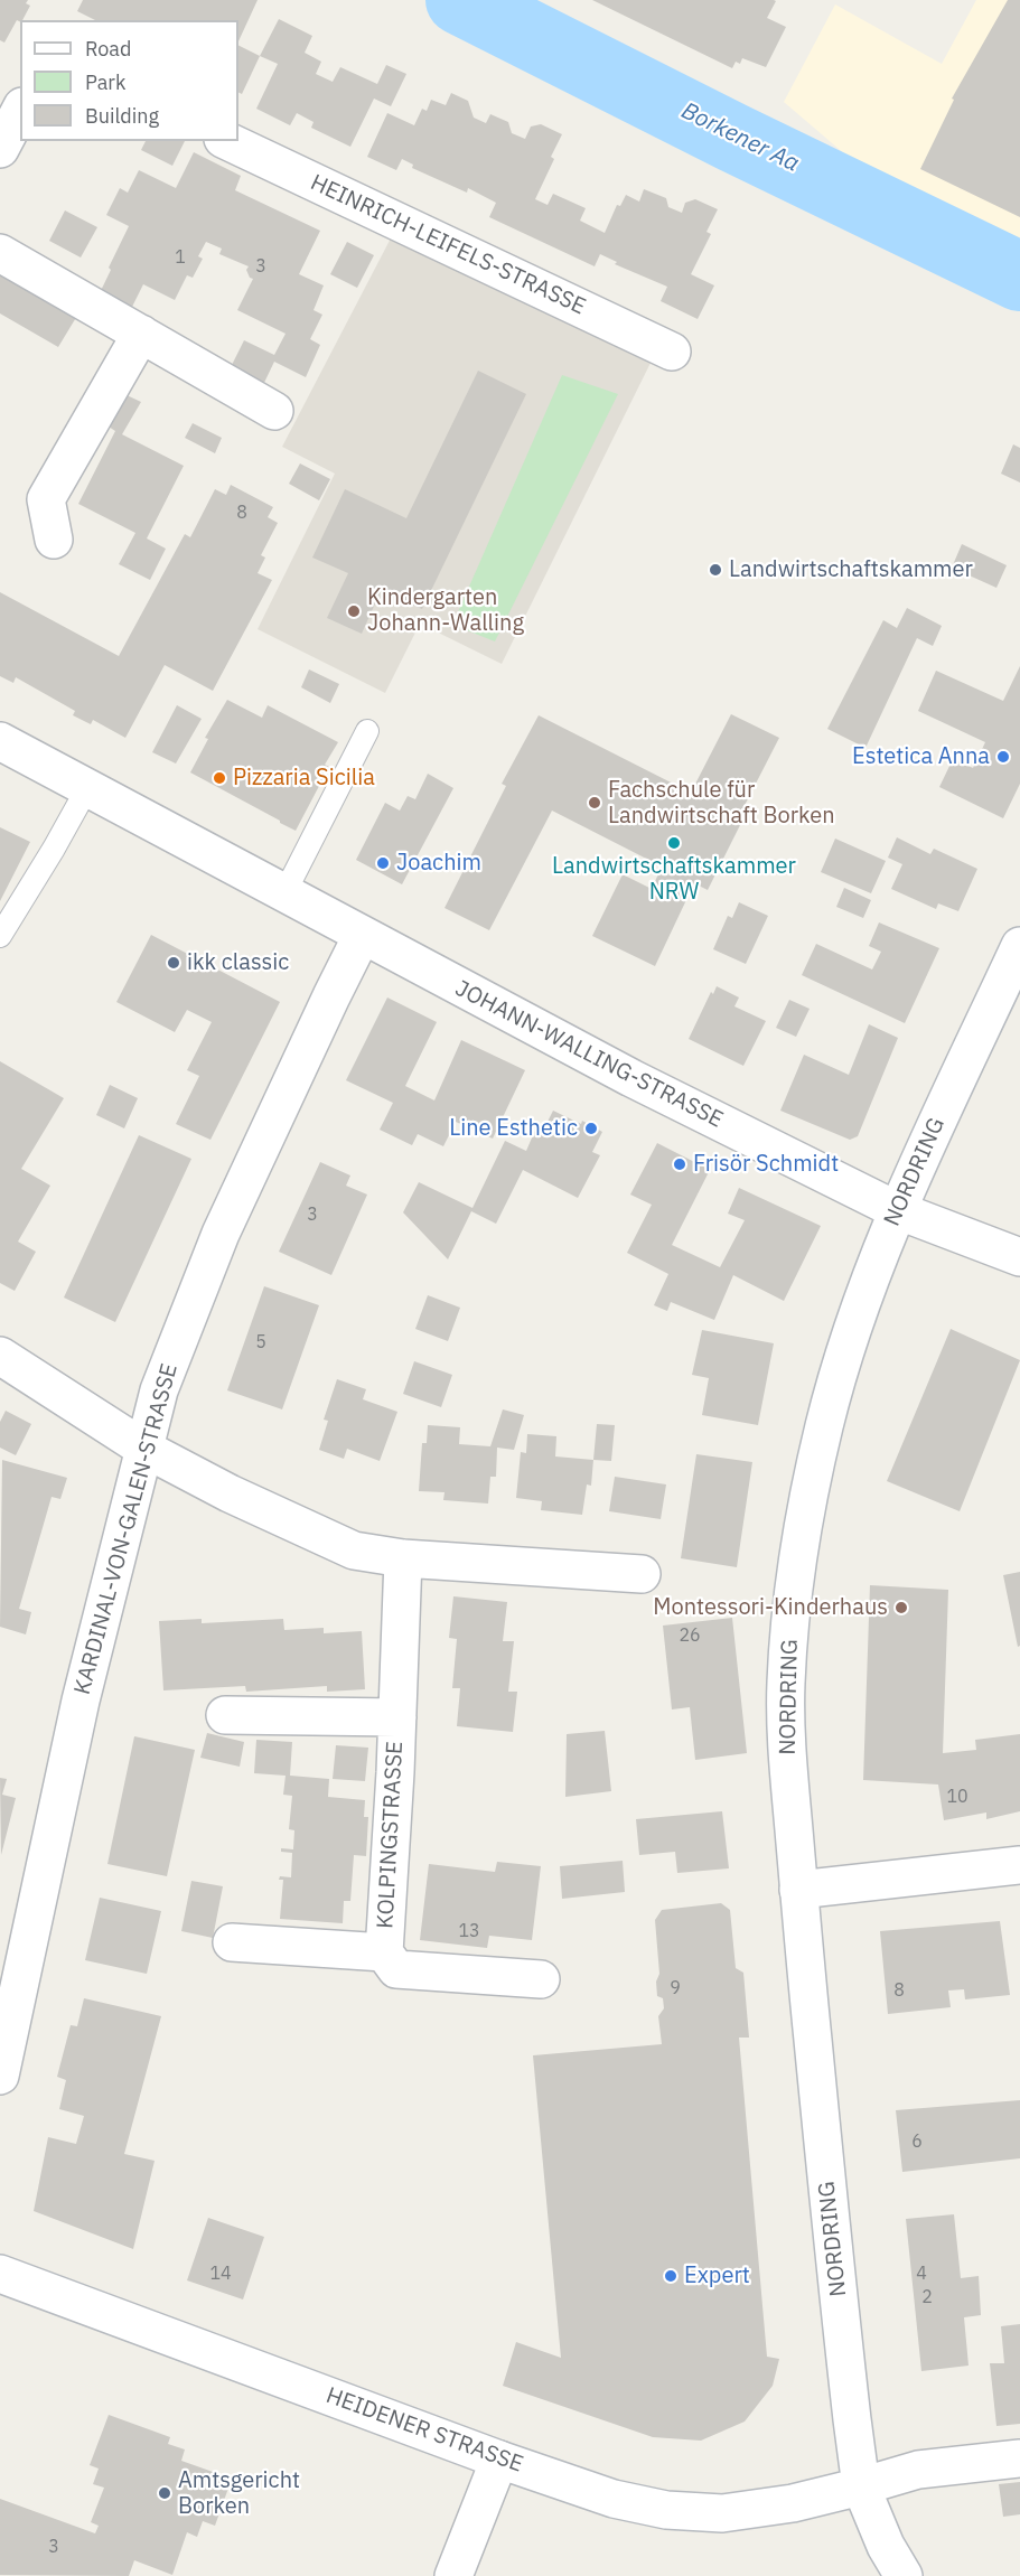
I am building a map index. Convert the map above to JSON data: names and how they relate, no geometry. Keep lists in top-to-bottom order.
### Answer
{
  "streets": {
    "street": [
      "HEINRICH-LEIFELS-STRASSE",
      "JOHANN-WALLING-STRASSE",
      "NORDRING",
      "KARDINAL-VON-GALEN-STRASSE",
      "KOLPINGSTRASSE",
      "HEIDENER STRASSE"
    ]
  },
  "crossings": [
    ["JOHANN-WALLING-STRASSE", "NORDRING"],
    ["JOHANN-WALLING-STRASSE", "KARDINAL-VON-GALEN-STRASSE"],
    ["NORDRING", "HEIDENER STRASSE"]
  ],
  "water": ["Borkener Aa"],
  "places": [
    "Landwirtschaftskammer",
    "Kindergarten Johann-Walling",
    "Estetica Anna",
    "Pizzaria Sicilia",
    "Fachschule für Landwirtschaft Borken",
    "Landwirtschaftskammer NRW",
    "Joachim",
    "ikk classic",
    "Line Esthetic",
    "Frisör Schmidt",
    "Montessori-Kinderhaus",
    "Expert",
    "Amtsgericht Borken"
  ],
  "house_numbers": [
    "1",
    "3",
    "8",
    "3",
    "5",
    "26",
    "10",
    "13",
    "9",
    "8",
    "6",
    "14",
    "4",
    "2",
    "3"
  ],
  "legend": ["Road", "Park", "Building"]
}
